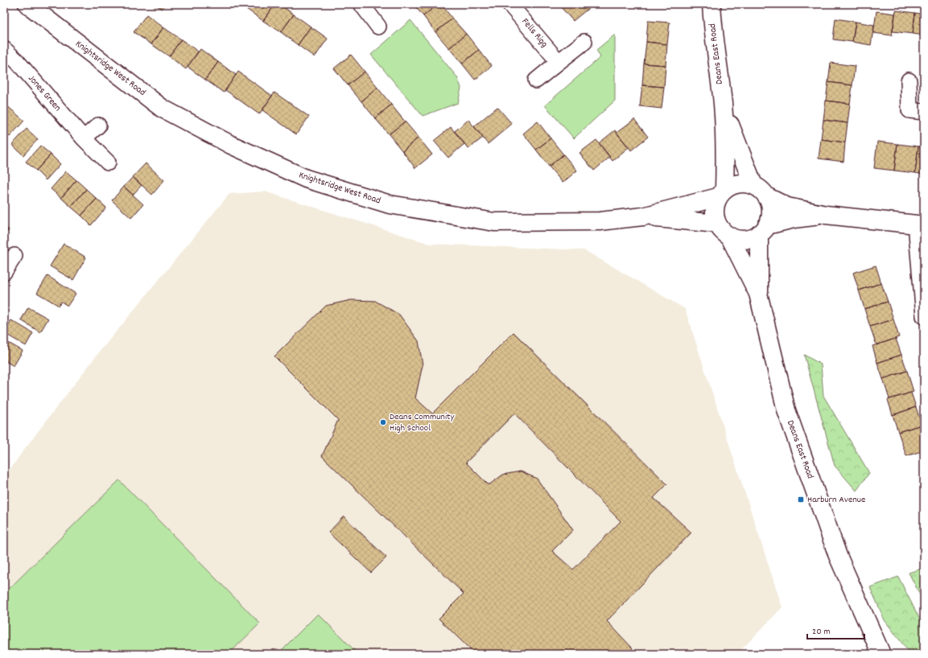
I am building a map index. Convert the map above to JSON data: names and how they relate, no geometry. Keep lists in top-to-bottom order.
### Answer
{
  "streets": {
    "street": [
      "Fells Rigg",
      "Deans East Road",
      "Knightsridge West Road",
      "Jones Green"
    ]
  },
  "crossings": [
    ["Deans East Road", "Knightsridge West Road"]
  ],
  "places": {
    "other": ["Deans Community High School"],
    "transit": ["Harburn Avenue"]
  },
  "scale_bar": "20 m"
}
